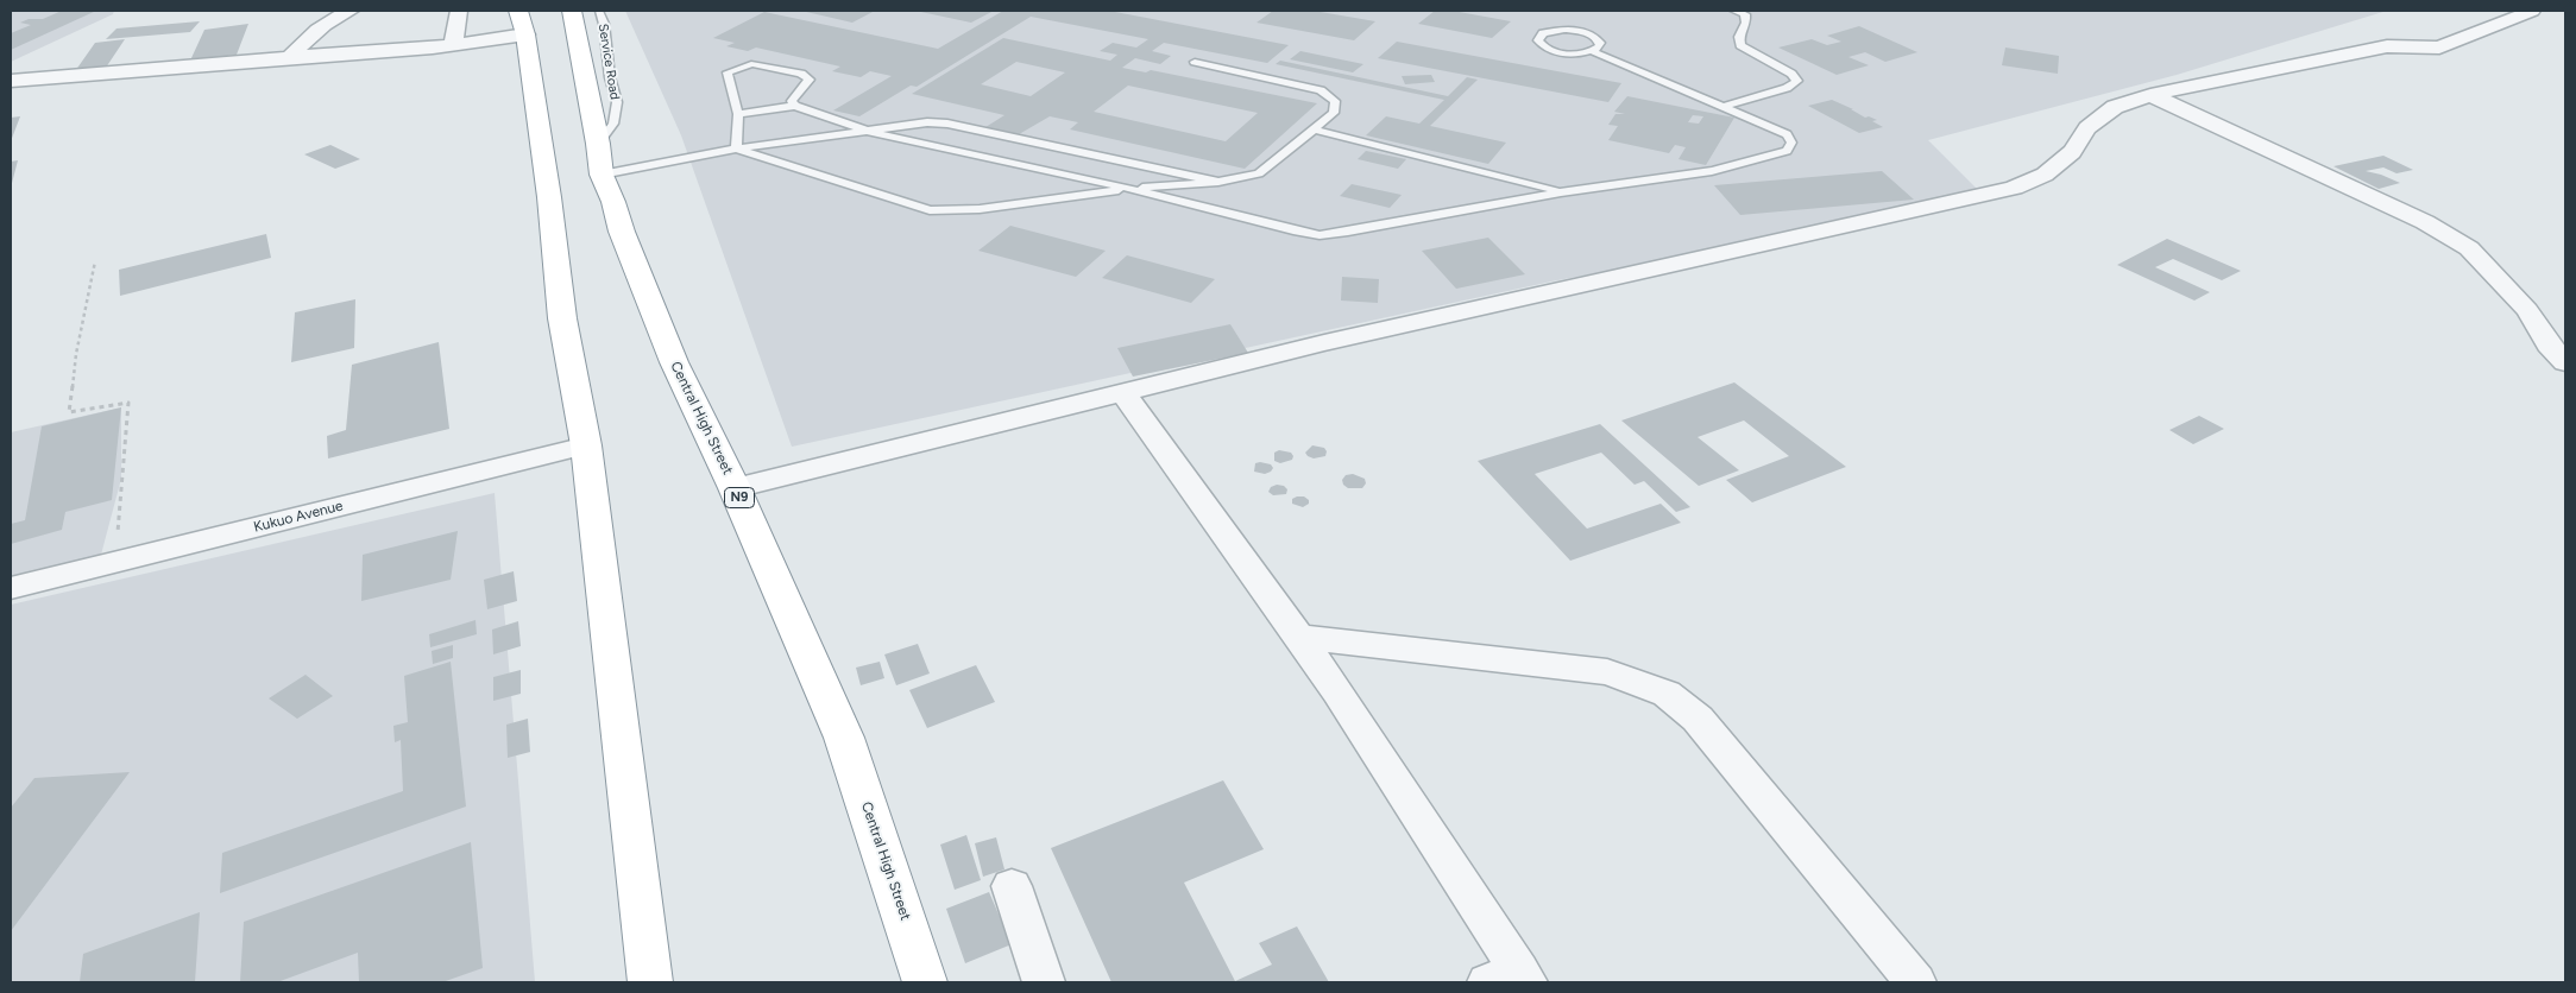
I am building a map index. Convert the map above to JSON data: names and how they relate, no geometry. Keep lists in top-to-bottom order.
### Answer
{
  "streets": {
    "highway": ["Central High Street", "N9"],
    "street": ["Kukuo Avenue"],
    "lane": ["Service Road"]
  },
  "crossings": [
    ["Service Road", "Central High Street"]
  ]
}
